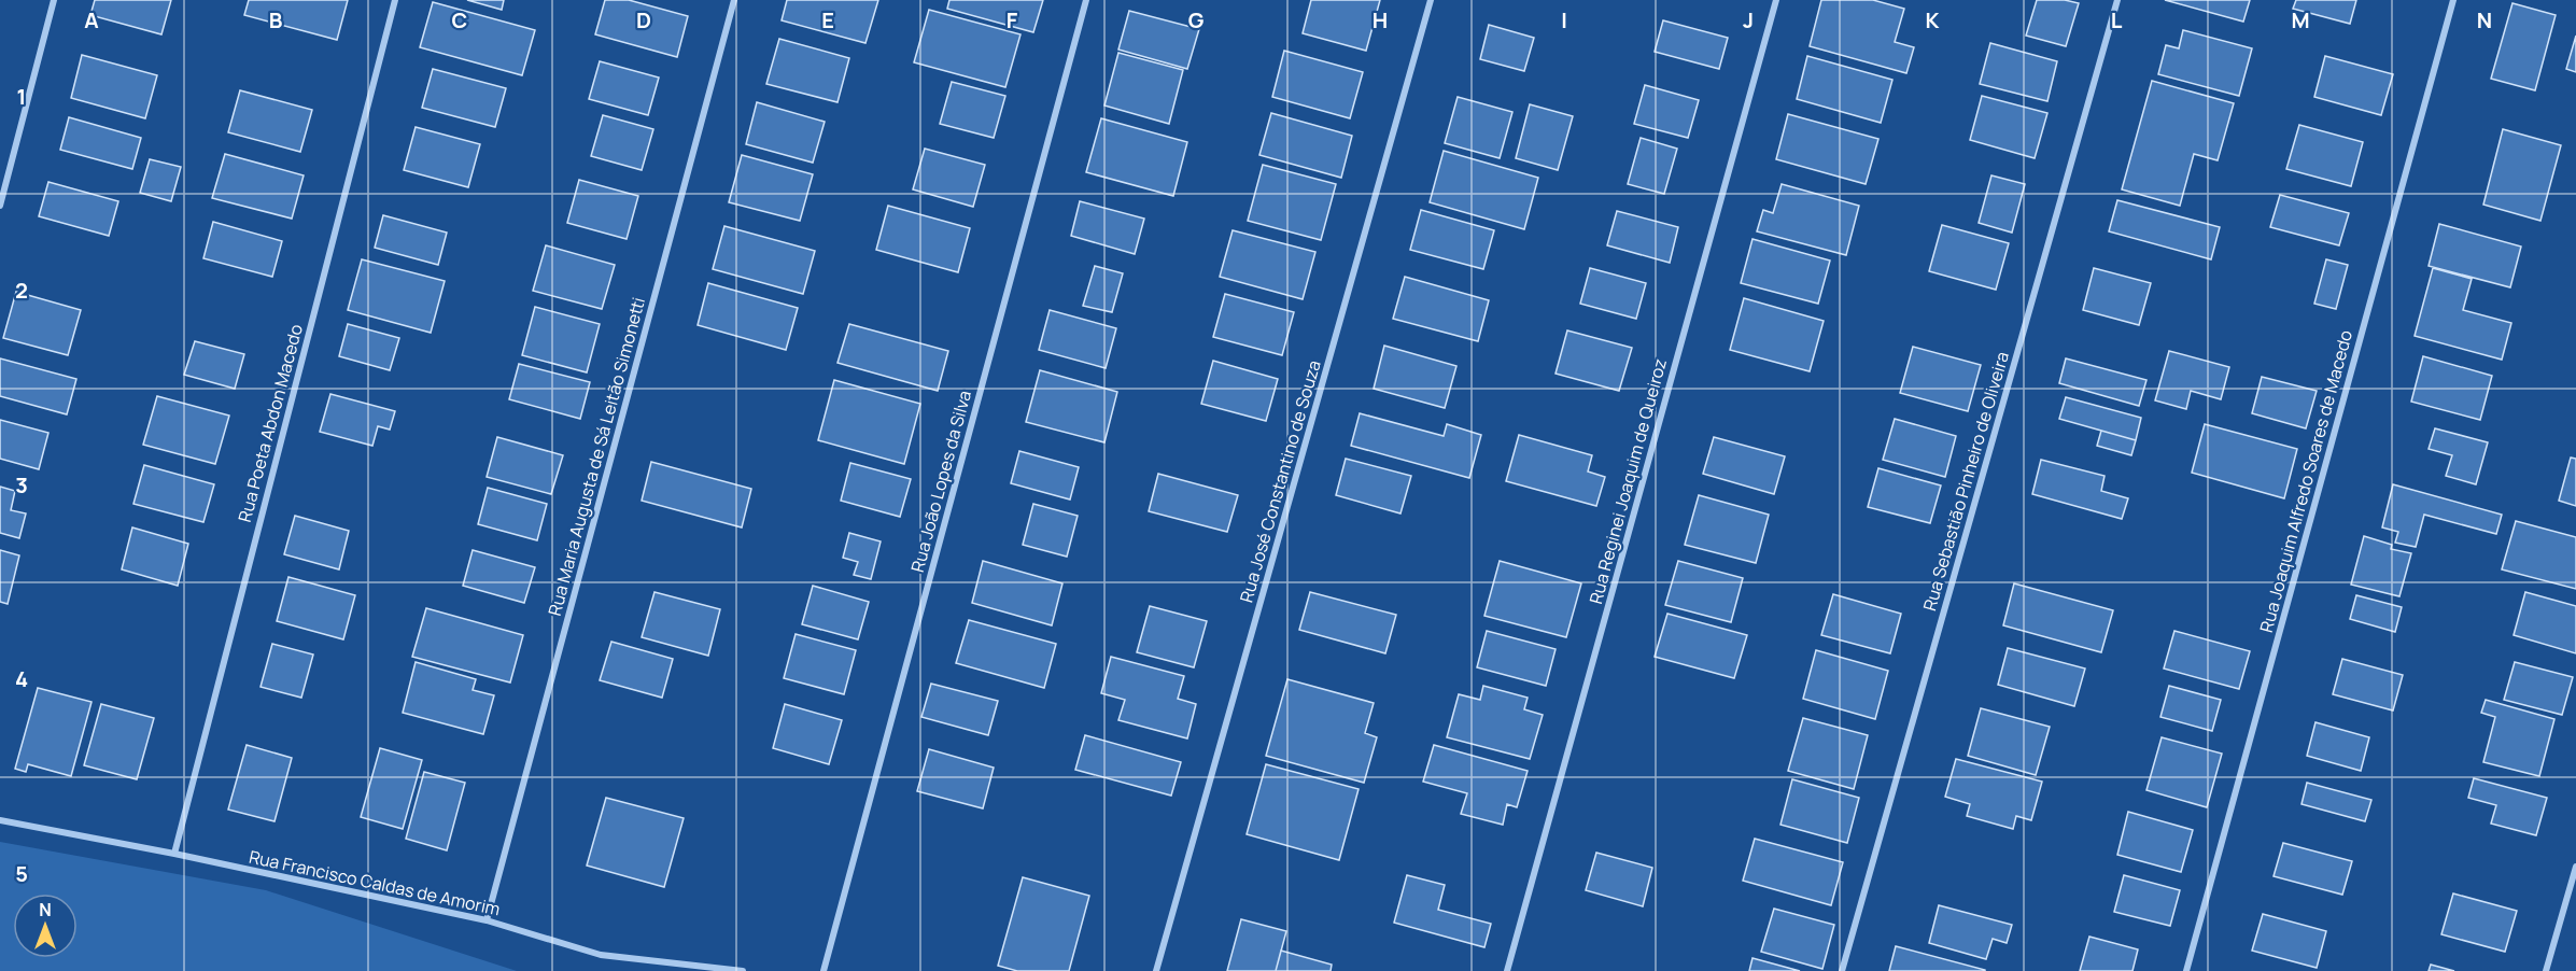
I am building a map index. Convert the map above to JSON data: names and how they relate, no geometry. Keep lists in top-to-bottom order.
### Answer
{
  "streets": {
    "street": [
      "Rua Poeta Abdon Macedo",
      "Rua Maria Augusta de Sá Leitão Simonetti",
      "Rua João Lopes da Silva",
      "Rua José Constantino de Souza",
      "Rua Reginei Joaquim de Queiroz",
      "Rua Sebastião Pinheiro de Oliveira",
      "Rua Joaquim Alfredo Soares de Macedo",
      "Rua Francisco Caldas de Amorim"
    ]
  },
  "crossings": [
    ["Rua Poeta Abdon Macedo", "Rua Francisco Caldas de Amorim"],
    ["Rua Maria Augusta de Sá Leitão Simonetti", "Rua Francisco Caldas de Amorim"]
  ],
  "north": "top",
  "grid": {
    "columns": [
      "A",
      "B",
      "C",
      "D",
      "E",
      "F",
      "G",
      "H",
      "I",
      "J",
      "K",
      "L",
      "M",
      "N"
    ],
    "rows": [
      "1",
      "2",
      "3",
      "4",
      "5"
    ]
  }
}
